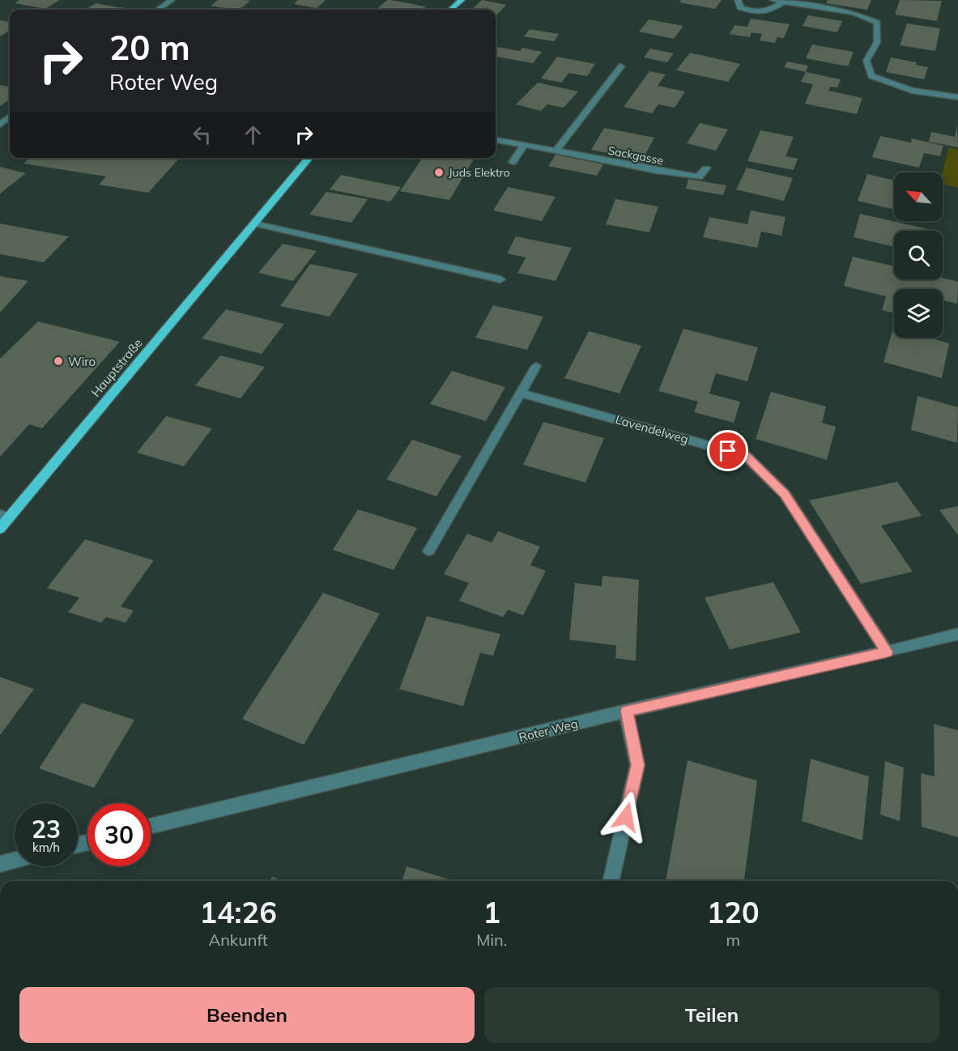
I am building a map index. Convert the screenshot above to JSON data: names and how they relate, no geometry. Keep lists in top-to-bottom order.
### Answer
{
  "streets": {
    "main road": ["Hauptstraße"],
    "street": ["Sackgasse", "Lavendelweg", "Roter Weg"]
  },
  "crossings": [
    ["Lavendelweg", "Roter Weg"]
  ],
  "places": ["Juds Elektro", "Wiro"],
  "north": "top left",
  "page": {
    "turn": ["20 m", "Roter Weg"],
    "speed": "23 km/h",
    "limit": "30",
    "eta": [
      "14:26",
      "Ankunft",
      "1",
      "Min.",
      "120",
      "m"
    ],
    "buttons": ["Beenden", "Teilen"]
  }
}
